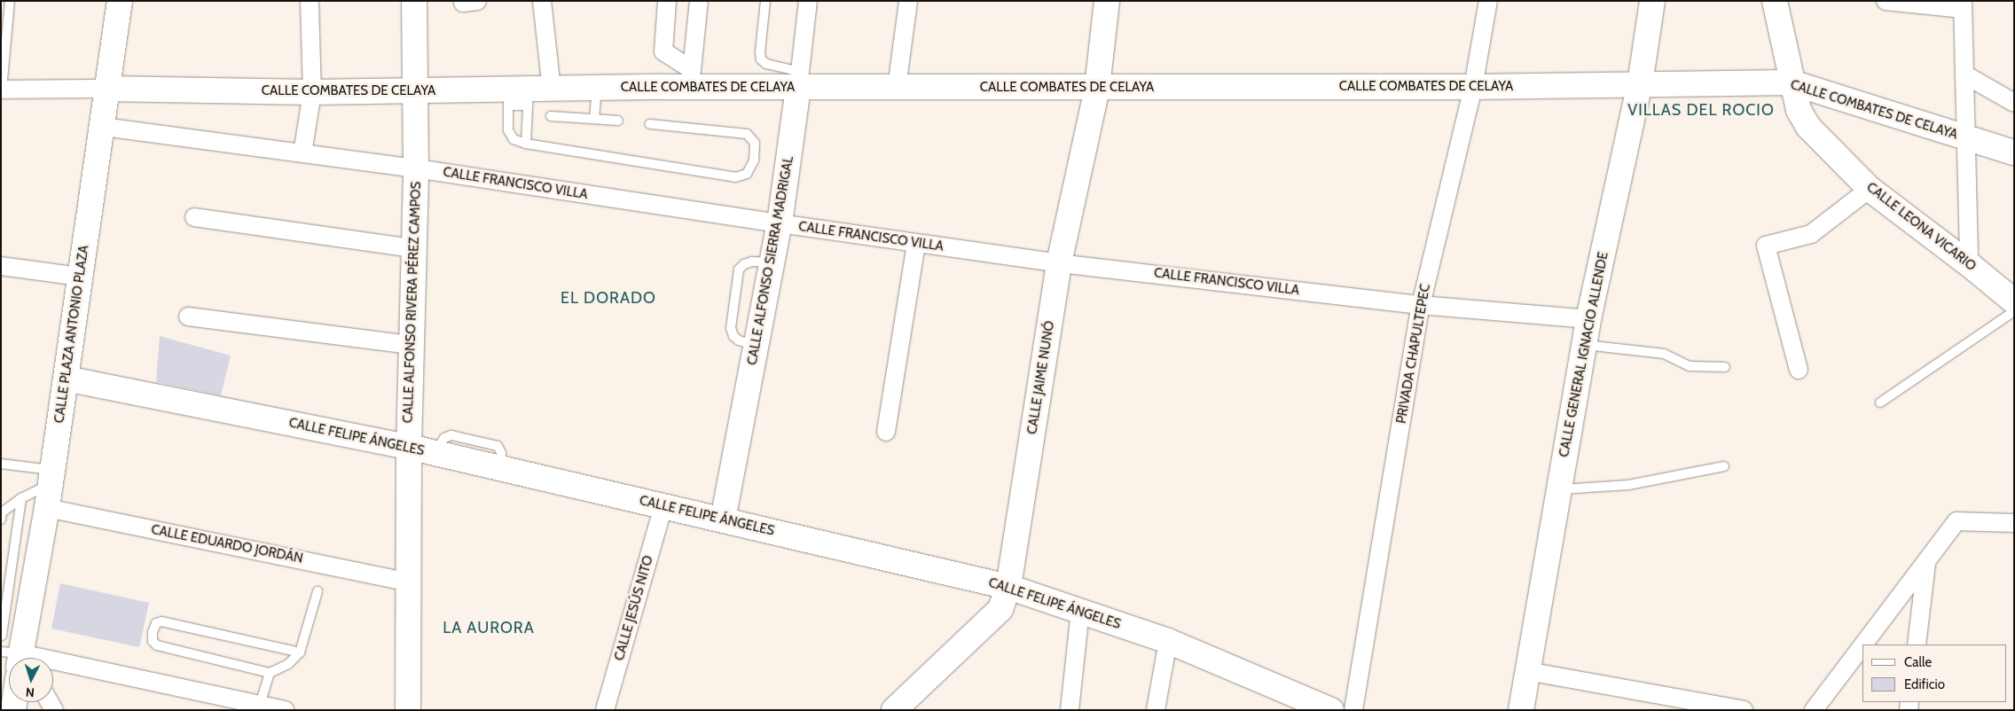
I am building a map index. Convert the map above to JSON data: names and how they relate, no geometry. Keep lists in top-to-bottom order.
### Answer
{
  "streets": {
    "main road": [
      "CALLE COMBATES DE CELAYA",
      "CALLE LEONA VICARIO",
      "CALLE ALFONSO SIERRA MADRIGAL",
      "CALLE ALFONSO RIVERA PÉREZ CAMPOS",
      "CALLE PLAZA ANTONIO PLAZA",
      "CALLE GENERAL IGNACIO ALLENDE",
      "CALLE JAIME NUNÓ",
      "CALLE FELIPE ÁNGELES"
    ],
    "street": [
      "CALLE FRANCISCO VILLA",
      "PRIVADA CHAPULTEPEC",
      "CALLE EDUARDO JORDÁN",
      "CALLE JESÚS NITO"
    ]
  },
  "crossings": [
    ["CALLE COMBATES DE CELAYA", "CALLE LEONA VICARIO"],
    ["CALLE COMBATES DE CELAYA", "CALLE ALFONSO SIERRA MADRIGAL"],
    ["CALLE COMBATES DE CELAYA", "CALLE ALFONSO RIVERA PÉREZ CAMPOS"],
    ["CALLE COMBATES DE CELAYA", "CALLE PLAZA ANTONIO PLAZA"],
    ["CALLE COMBATES DE CELAYA", "PRIVADA CHAPULTEPEC"],
    ["CALLE COMBATES DE CELAYA", "CALLE GENERAL IGNACIO ALLENDE"],
    ["CALLE COMBATES DE CELAYA", "CALLE JAIME NUNÓ"],
    ["CALLE FRANCISCO VILLA", "CALLE ALFONSO SIERRA MADRIGAL"],
    ["CALLE FRANCISCO VILLA", "CALLE ALFONSO RIVERA PÉREZ CAMPOS"],
    ["CALLE FRANCISCO VILLA", "CALLE PLAZA ANTONIO PLAZA"],
    ["CALLE FRANCISCO VILLA", "PRIVADA CHAPULTEPEC"],
    ["CALLE FRANCISCO VILLA", "CALLE GENERAL IGNACIO ALLENDE"],
    ["CALLE FRANCISCO VILLA", "CALLE JAIME NUNÓ"],
    ["CALLE ALFONSO SIERRA MADRIGAL", "CALLE FELIPE ÁNGELES"],
    ["CALLE ALFONSO RIVERA PÉREZ CAMPOS", "CALLE FELIPE ÁNGELES"],
    ["CALLE ALFONSO RIVERA PÉREZ CAMPOS", "CALLE EDUARDO JORDÁN"],
    ["CALLE PLAZA ANTONIO PLAZA", "CALLE FELIPE ÁNGELES"],
    ["CALLE PLAZA ANTONIO PLAZA", "CALLE EDUARDO JORDÁN"],
    ["CALLE JAIME NUNÓ", "CALLE FELIPE ÁNGELES"],
    ["CALLE FELIPE ÁNGELES", "CALLE JESÚS NITO"]
  ],
  "districts": ["VILLAS DEL ROCIO", "EL DORADO", "LA AURORA"],
  "legend": ["Calle", "Edificio"],
  "north": "bottom"
}
